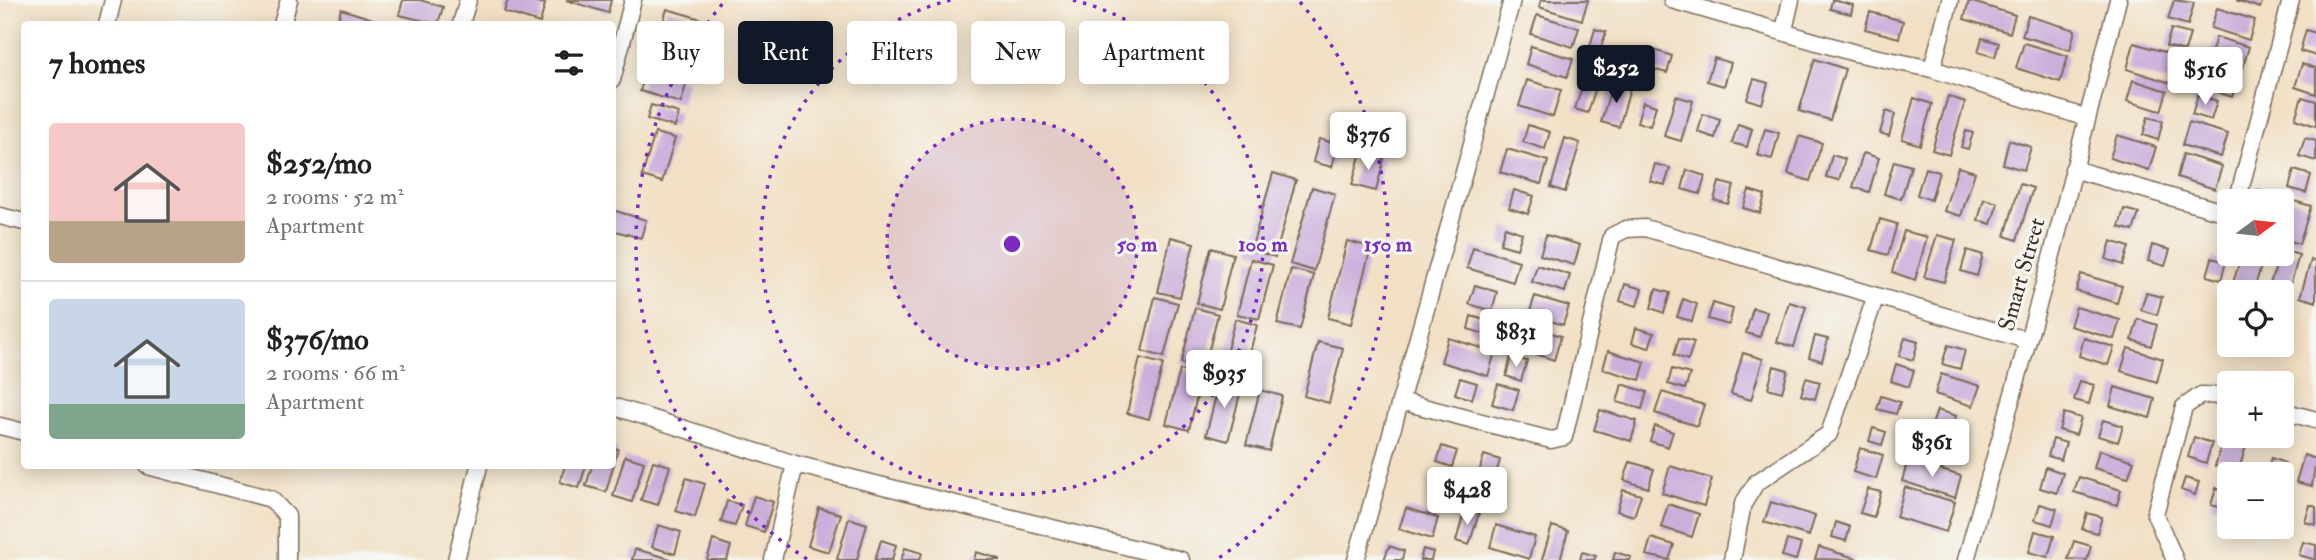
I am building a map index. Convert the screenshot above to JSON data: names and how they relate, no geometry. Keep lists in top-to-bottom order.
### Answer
{
  "streets": {
    "street": ["Smart Street"]
  },
  "north": "right",
  "page": {
    "chip": [
      "Buy",
      "Rent",
      "Filters",
      "New",
      "Apartment"
    ],
    "heading": "7 homes",
    "price": [
      "$252",
      "$516",
      "$376",
      "$831",
      "$935",
      "$361",
      "$428"
    ],
    "list": [
      {
        "name": "$252/mo",
        "note": "2 rooms · 52 m² · Apartment"
      },
      {
        "name": "$376/mo",
        "note": "2 rooms · 66 m² · Apartment"
      }
    ],
    "map_buttons": ["+", "−"]
  },
  "rings": ["50 m", "100 m", "150 m"]
}
